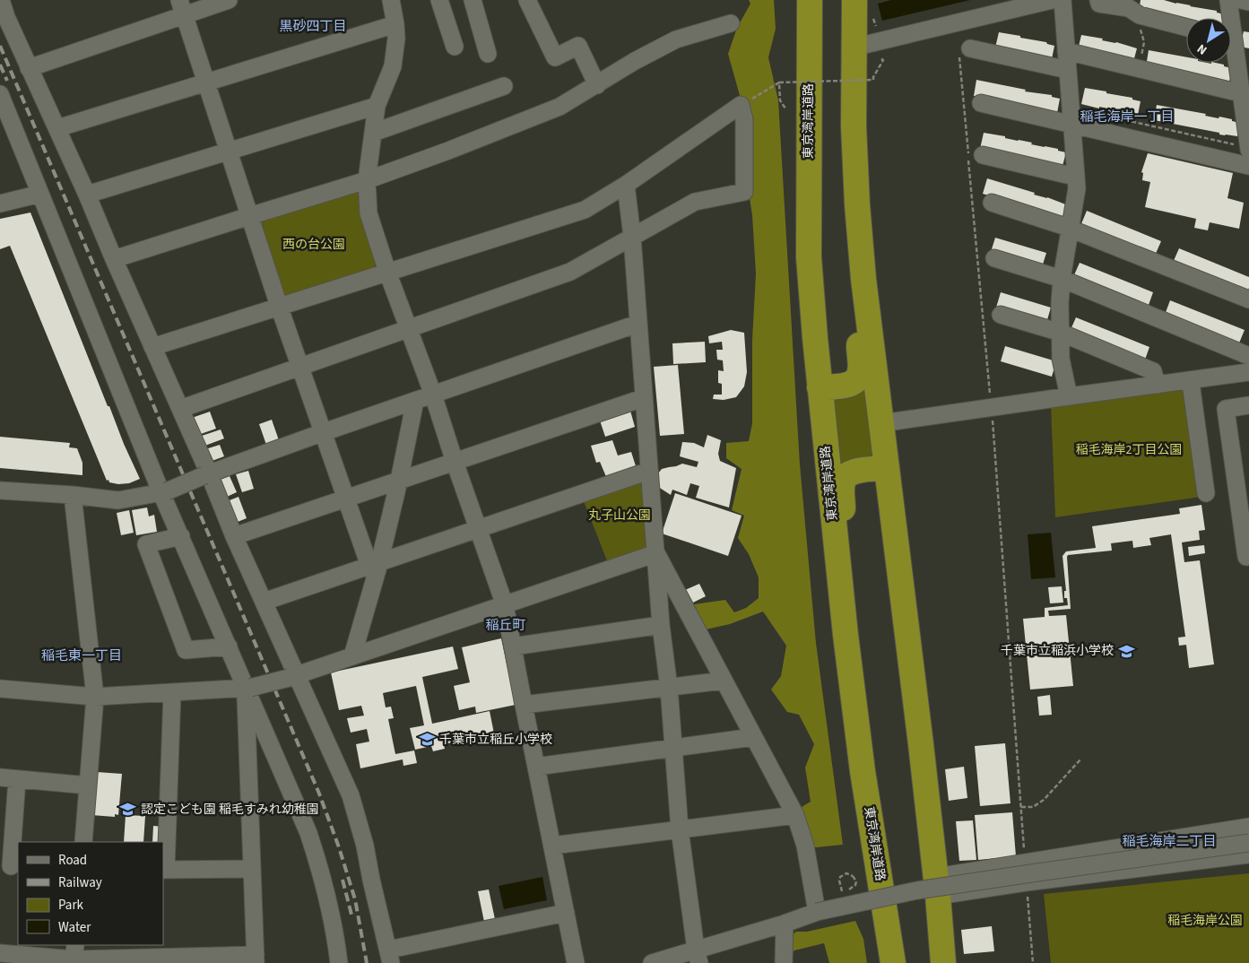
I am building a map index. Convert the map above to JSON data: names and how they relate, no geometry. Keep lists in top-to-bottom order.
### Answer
{
  "streets": {
    "highway": ["東京湾岸道路"]
  },
  "districts": [
    "黒砂四丁目",
    "稲毛海岸一丁目",
    "稲丘町",
    "稲毛東一丁目",
    "稲毛海岸二丁目"
  ],
  "parks": [
    "西の台公園",
    "稲毛海岸2丁目公園",
    "丸子山公園",
    "稲毛海岸公園"
  ],
  "places": {
    "school or university": ["千葉市立稲浜小学校", "千葉市立稲丘小学校", "認定こども園 稲毛すみれ幼稚園"]
  },
  "legend": [
    "Road",
    "Railway",
    "Park",
    "Water"
  ],
  "north": "bottom left"
}
